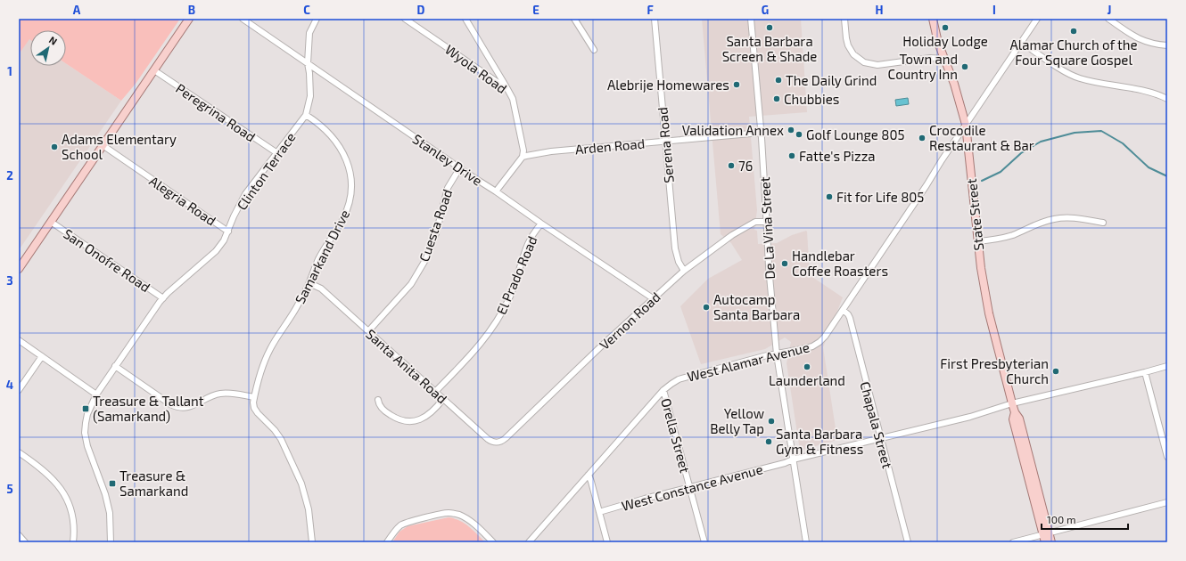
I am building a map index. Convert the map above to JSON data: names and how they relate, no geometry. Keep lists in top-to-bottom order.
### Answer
{
  "streets": {
    "main road": ["State Street"],
    "street": [
      "Wyola Road",
      "Peregrina Road",
      "Serena Road",
      "Arden Road",
      "Stanley Drive",
      "Clinton Terrace",
      "Alegria Road",
      "Cuesta Road",
      "De La Vina Street",
      "Samarkand Drive",
      "San Onofre Road",
      "El Prado Road",
      "Vernon Road",
      "West Alamar Avenue",
      "Santa Anita Road",
      "Chapala Street",
      "Orella Street",
      "West Constance Avenue"
    ]
  },
  "crossings": [
    ["Wyola Road", "Arden Road"],
    ["Peregrina Road", "Clinton Terrace"],
    ["Serena Road", "Arden Road"],
    ["Serena Road", "Vernon Road"],
    ["Arden Road", "De La Vina Street"],
    ["Stanley Drive", "Cuesta Road"],
    ["Stanley Drive", "El Prado Road"],
    ["Stanley Drive", "Vernon Road"],
    ["Clinton Terrace", "Alegria Road"],
    ["Clinton Terrace", "Samarkand Drive"],
    ["Clinton Terrace", "San Onofre Road"],
    ["State Street", "West Alamar Avenue"],
    ["State Street", "West Constance Avenue"],
    ["Cuesta Road", "Santa Anita Road"],
    ["De La Vina Street", "Vernon Road"],
    ["De La Vina Street", "West Alamar Avenue"],
    ["De La Vina Street", "West Constance Avenue"],
    ["Samarkand Drive", "Santa Anita Road"],
    ["El Prado Road", "Santa Anita Road"],
    ["Vernon Road", "Santa Anita Road"],
    ["West Alamar Avenue", "Chapala Street"],
    ["West Alamar Avenue", "Orella Street"],
    ["Chapala Street", "West Constance Avenue"],
    ["Orella Street", "West Constance Avenue"]
  ],
  "places": {
    "other": [
      "Santa Barbara Screen & Shade",
      "Holiday Lodge",
      "Alamar Church of the Four Square Gospel",
      "Town and Country Inn",
      "The Daily Grind",
      "Alebrije Homewares",
      "Chubbies",
      "Validation Annex",
      "Golf Lounge 805",
      "Crocodile Restaurant & Bar",
      "Adams Elementary School",
      "Fatte's Pizza",
      "76",
      "Fit for Life 805",
      "Handlebar Coffee Roasters",
      "Autocamp Santa Barbara",
      "Launderland",
      "First Presbyterian Church",
      "Yellow Belly Tap",
      "Santa Barbara Gym & Fitness"
    ],
    "transit": ["Treasure & Tallant (Samarkand)", "Treasure & Samarkand"]
  },
  "scale_bar": "100 m",
  "north": "top right",
  "grid": {
    "columns": [
      "A",
      "B",
      "C",
      "D",
      "E",
      "F",
      "G",
      "H",
      "I",
      "J"
    ],
    "rows": [
      "1",
      "2",
      "3",
      "4",
      "5"
    ]
  }
}
